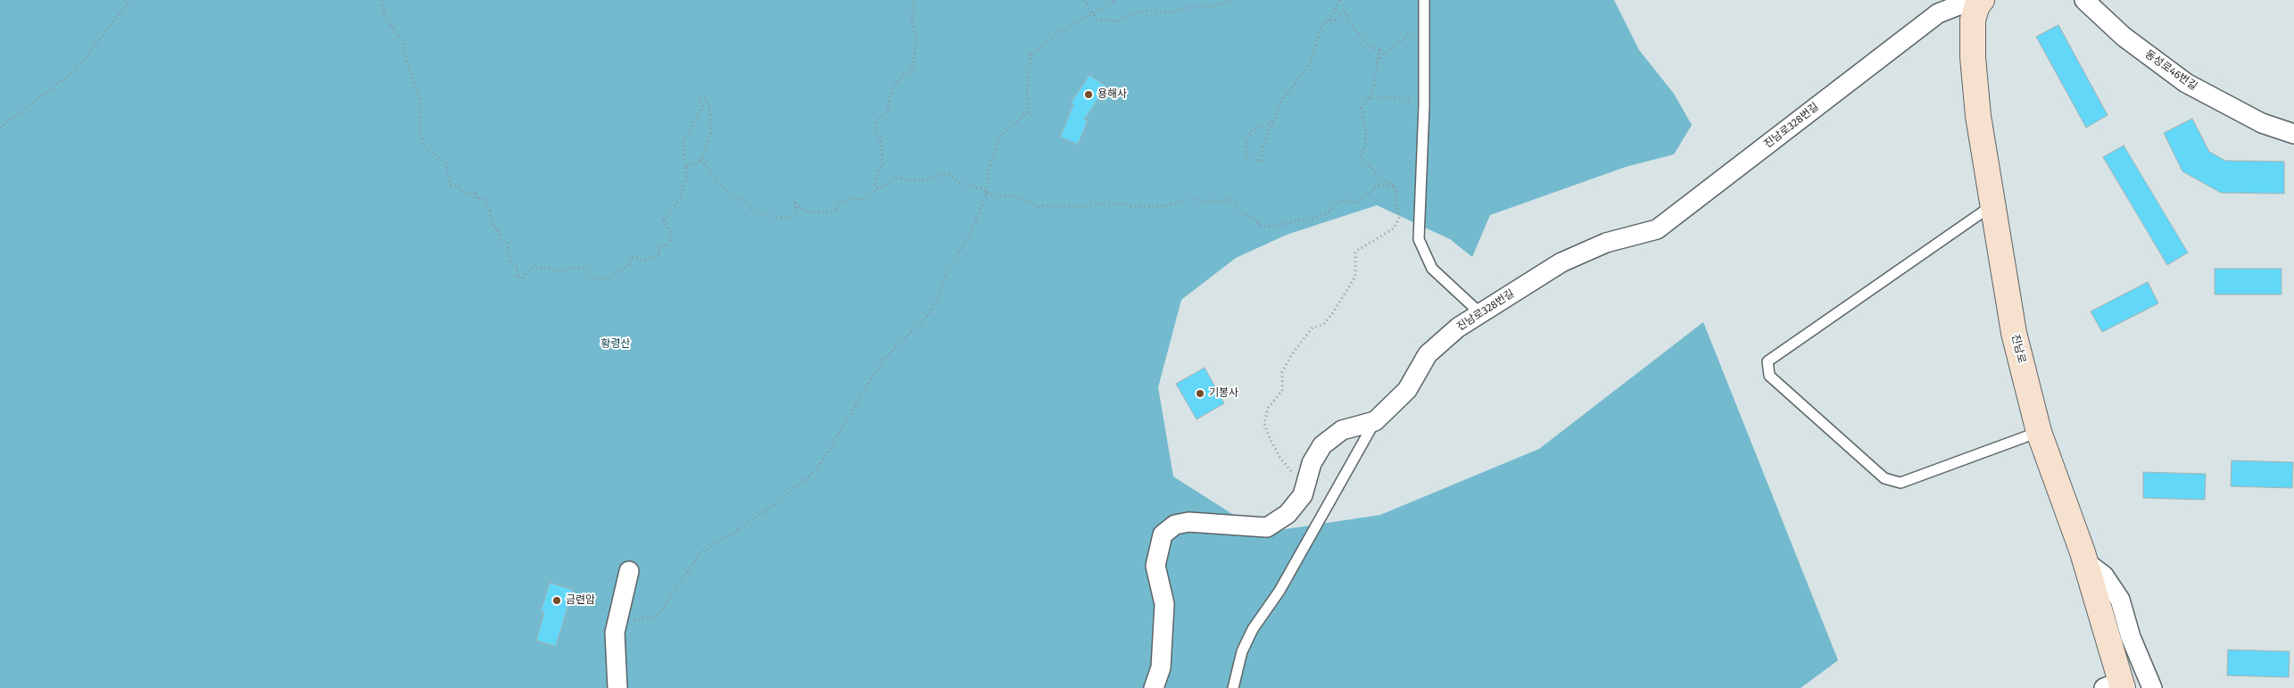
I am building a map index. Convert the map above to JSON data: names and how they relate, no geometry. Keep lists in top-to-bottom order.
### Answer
{
  "streets": {
    "street": ["동성로46번길", "진남로328번길", "진남로"]
  },
  "crossings": [
    ["진남로328번길", "진남로"]
  ],
  "parks": ["황령산"],
  "places": ["용해사", "기봉사", "금련암"]
}
